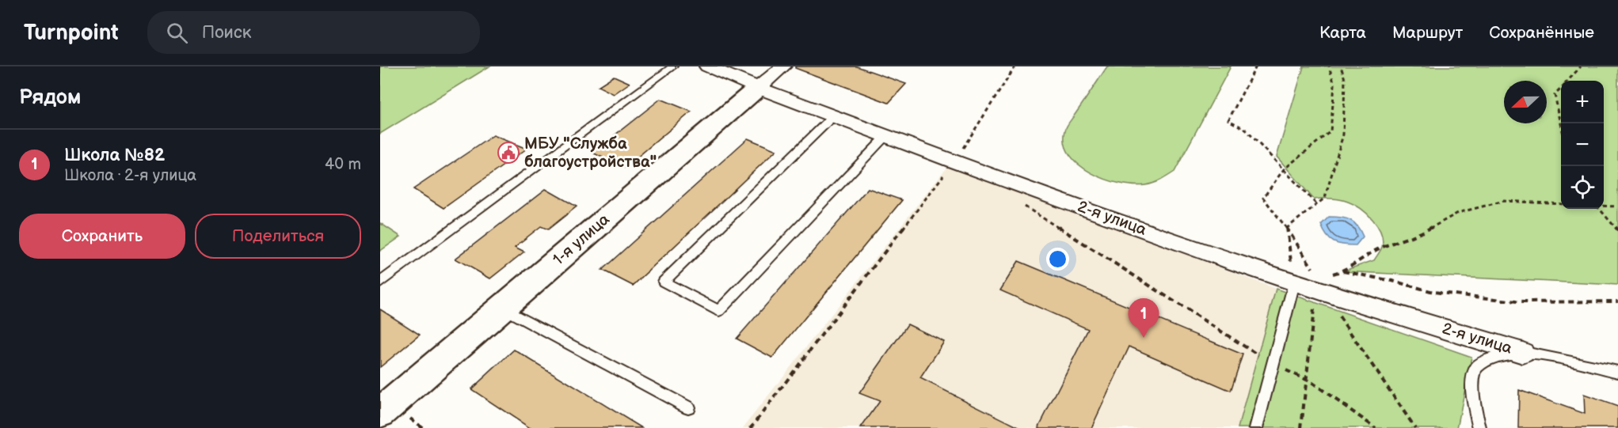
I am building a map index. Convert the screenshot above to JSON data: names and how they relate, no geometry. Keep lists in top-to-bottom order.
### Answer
{
  "streets": {
    "street": ["2-я улица", "1-я улица"]
  },
  "crossings": [
    ["2-я улица", "1-я улица"]
  ],
  "places": {
    "public building": ["МБУ \"Служба благоустройства\""]
  },
  "north": "left",
  "page": {
    "header": "Turnpoint",
    "search": "Поиск",
    "nav": ["Карта", "Маршрут", "Сохранённые"],
    "heading": "Рядом",
    "map_buttons": ["+", "−"],
    "list": [
      {
        "mark": "1",
        "name": "Школа №82",
        "note": "Школа · 2-я улица",
        "value": "40 m"
      }
    ],
    "buttons": ["Сохранить", "Поделиться"],
    "pins": "1"
  }
}
